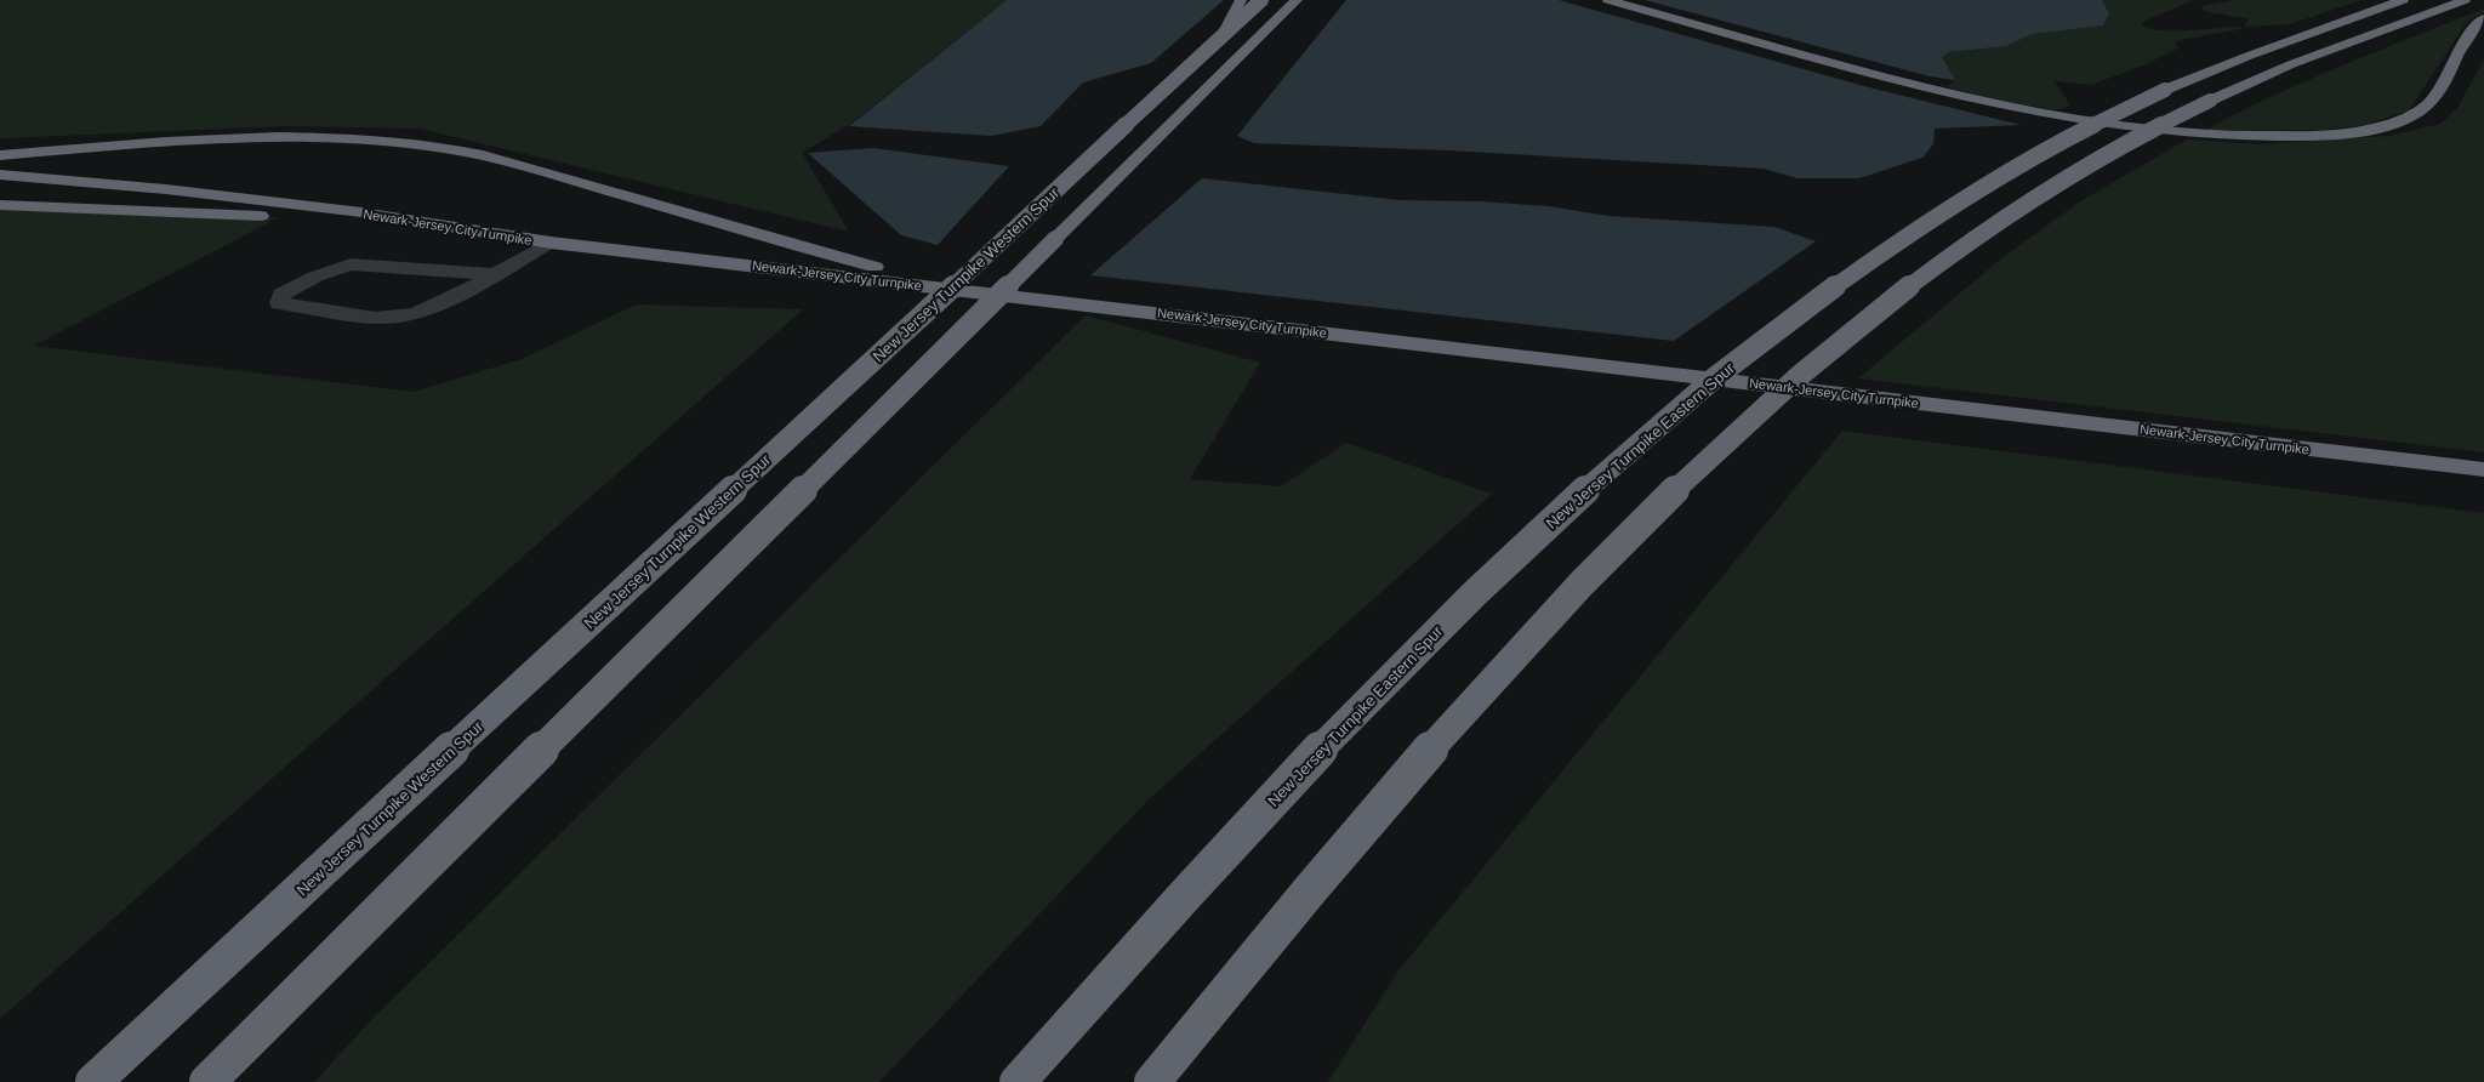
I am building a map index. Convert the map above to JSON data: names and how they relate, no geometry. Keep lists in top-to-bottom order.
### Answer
{
  "streets": {
    "highway": ["Newark-Jersey City Turnpike", "New Jersey Turnpike Western Spur", "New Jersey Turnpike Eastern Spur"]
  }
}
